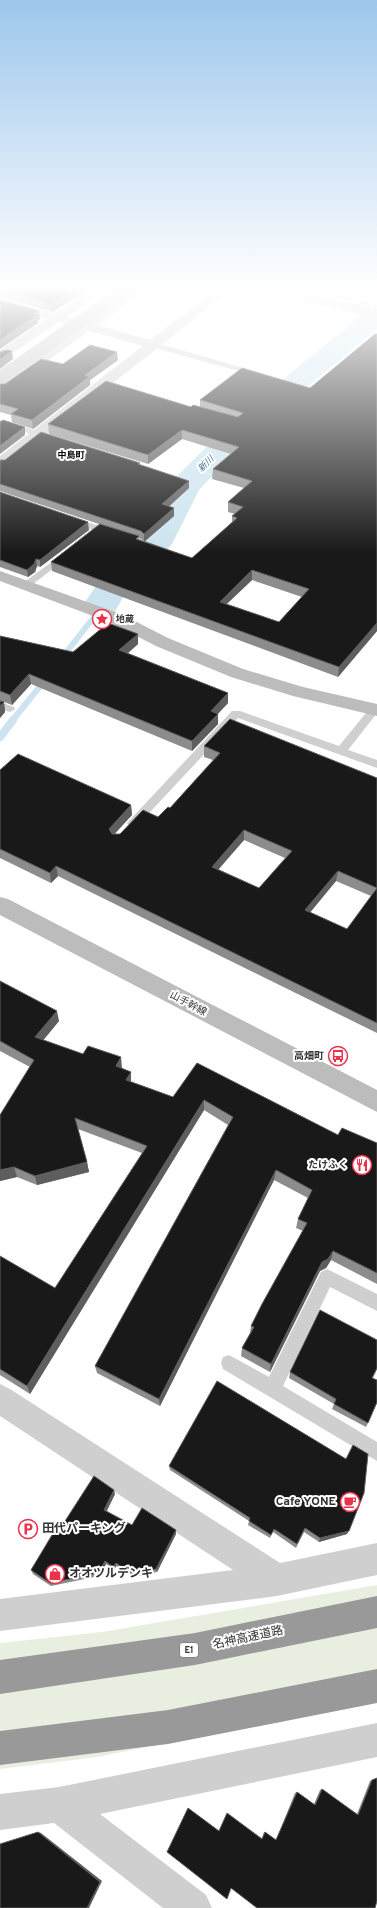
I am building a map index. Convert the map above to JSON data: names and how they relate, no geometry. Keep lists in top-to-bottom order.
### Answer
{
  "streets": {
    "highway": ["名神高速道路", "E1"],
    "street": ["山手幹線"]
  },
  "districts": ["中島町"],
  "water": ["新川"],
  "places": {
    "place": ["地蔵"],
    "bus stop": ["高畑町"],
    "restaurant": ["たけふく"],
    "cafe": ["Cafe YONE"],
    "parking": ["田代パーキング"],
    "shop": ["オオツルデンキ"]
  }
}
